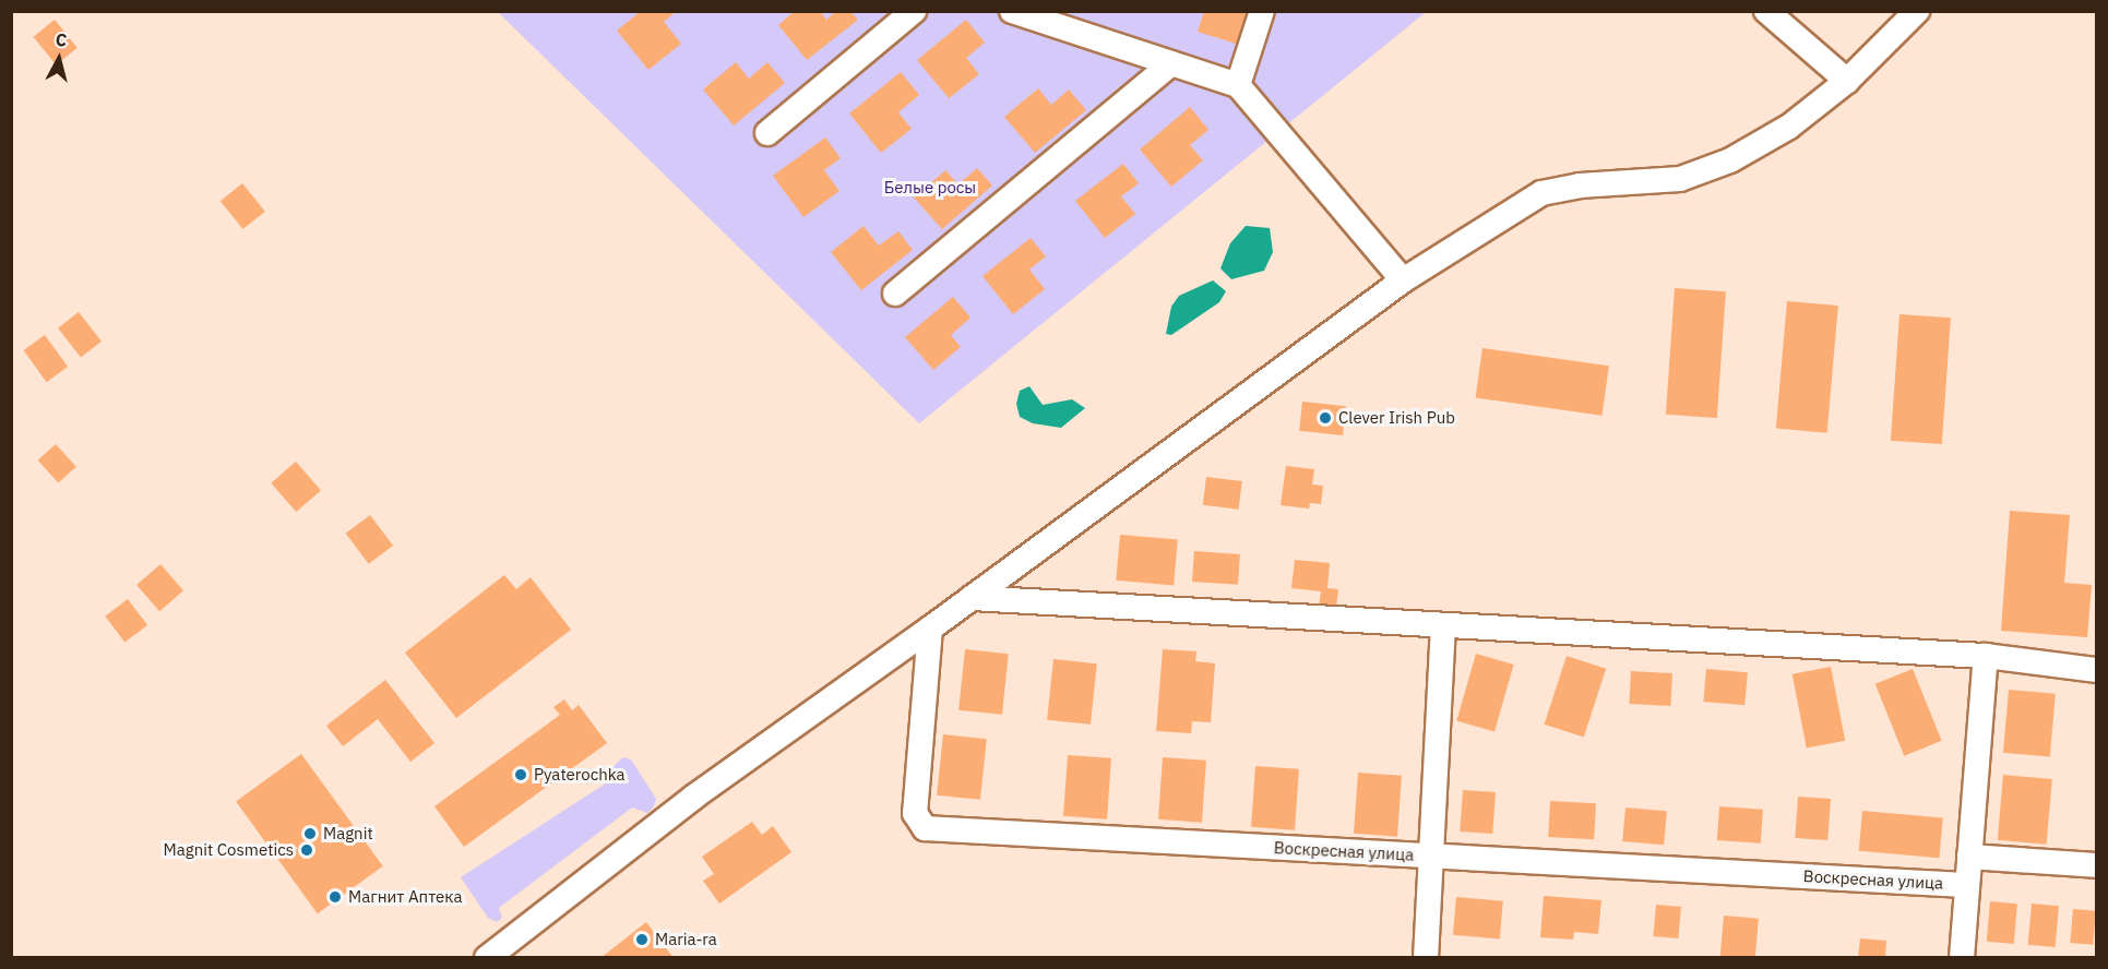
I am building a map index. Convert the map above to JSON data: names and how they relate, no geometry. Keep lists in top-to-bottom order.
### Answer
{
  "streets": {
    "street": ["Воскресная улица"]
  },
  "parks": ["Белые росы"],
  "places": [
    "Clever Irish Pub",
    "Pyaterochka",
    "Magnit",
    "Magnit Cosmetics",
    "Магнит Аптека",
    "Maria-ra"
  ],
  "north": "top"
}
